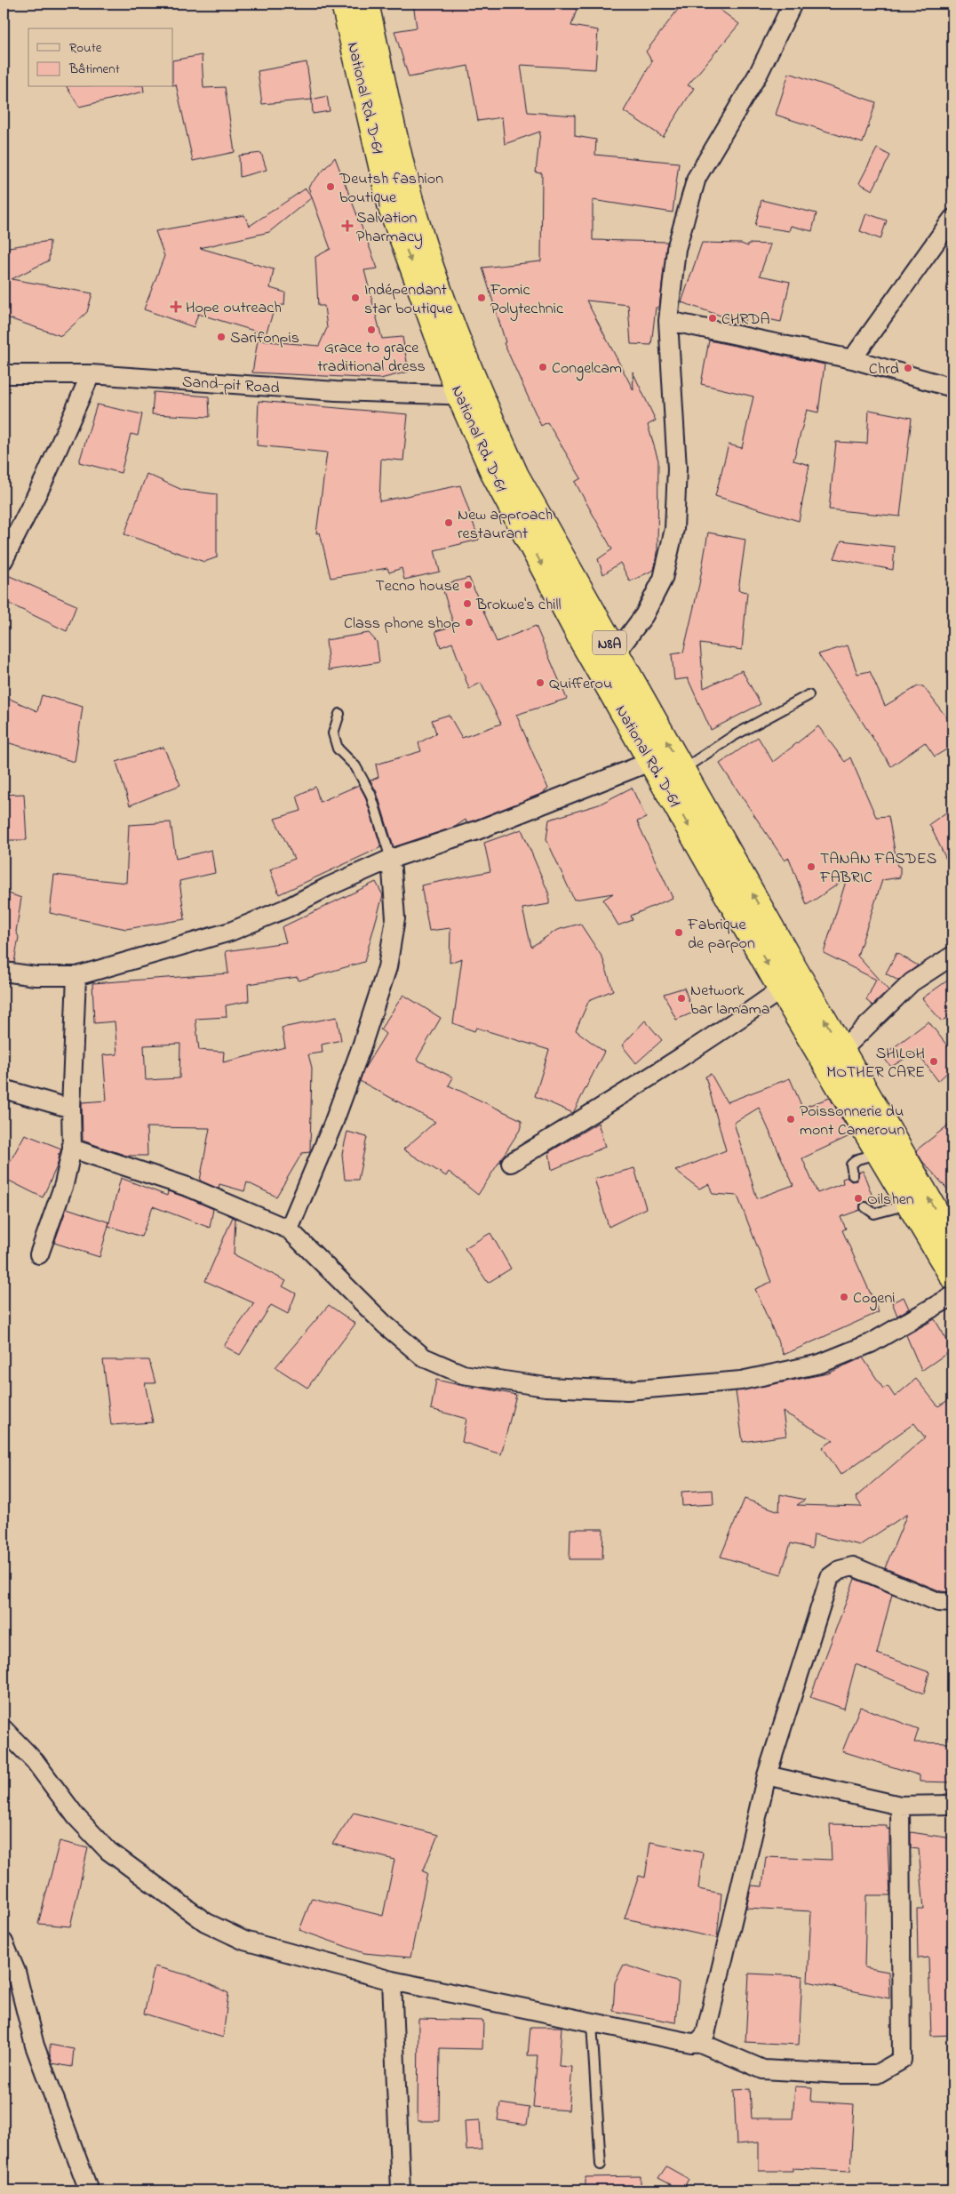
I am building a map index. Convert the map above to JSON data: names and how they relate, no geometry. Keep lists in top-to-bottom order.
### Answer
{
  "streets": {
    "highway": ["National Rd. D-61", "N8A"],
    "street": ["Sand-pit Road"]
  },
  "crossings": [
    ["National Rd. D-61", "Sand-pit Road"]
  ],
  "places": {
    "other": [
      "Deutsh fashion boutique",
      "Indépendant star boutique",
      "Fomic Polytechnic",
      "CHRDA",
      "Grace to grace traditional dress",
      "Sarifonpis",
      "Congelcam",
      "Chrd",
      "New approach restaurant",
      "Tecno house",
      "Brokwe's chill",
      "Class phone shop",
      "Quifferou",
      "TANAN FASDES FABRIC",
      "Fabrique de parpon",
      "Network bar lamama",
      "SHILOH MOTHER CARE",
      "Poissonnerie du mont Cameroun",
      "Oilshen",
      "Cogeni"
    ],
    "health": ["Salvation Pharmacy", "Hope outreach"]
  },
  "legend": ["Route", "Bâtiment"]
}
